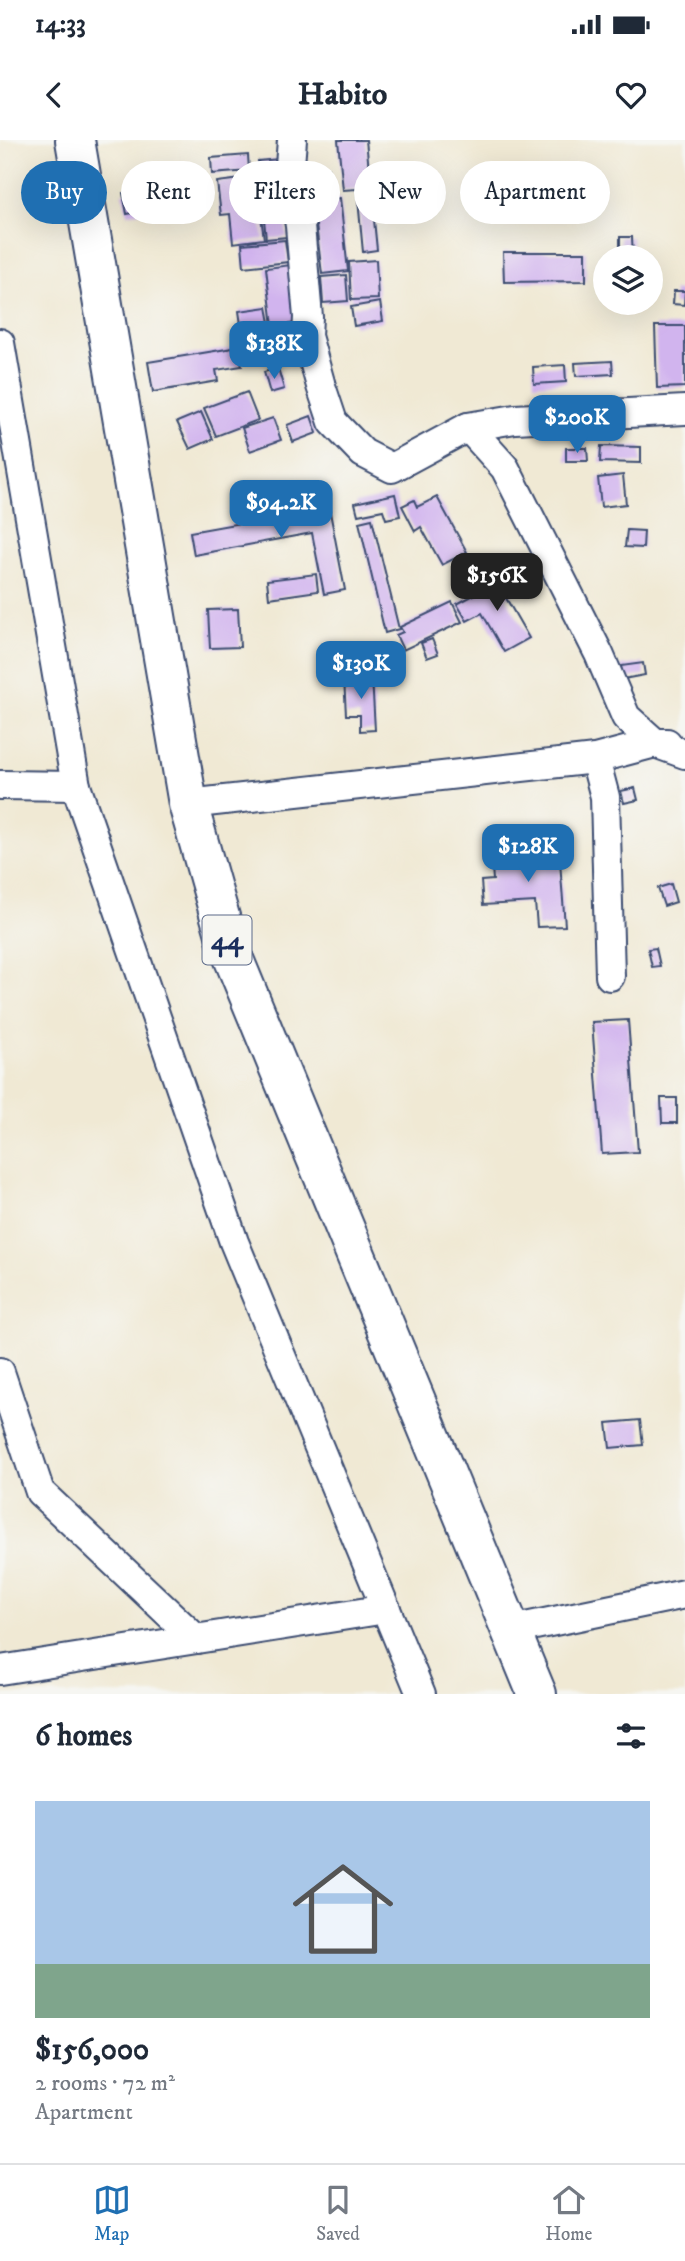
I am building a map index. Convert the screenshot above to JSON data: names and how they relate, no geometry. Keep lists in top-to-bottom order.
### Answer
{
  "streets": {
    "main road": ["44"]
  },
  "page": {
    "status": "14:33",
    "header": "Habito",
    "chip": [
      "Buy",
      "Rent",
      "Filters",
      "New",
      "Apartment"
    ],
    "price": [
      "$138K",
      "$200K",
      "$94.2K",
      "$156K",
      "$130K",
      "$128K"
    ],
    "heading": "6 homes",
    "list": [
      {
        "name": "$156,000",
        "note": "2 rooms · 72 m² · Apartment"
      }
    ],
    "tabs": ["Map", "Saved", "Home"]
  }
}
